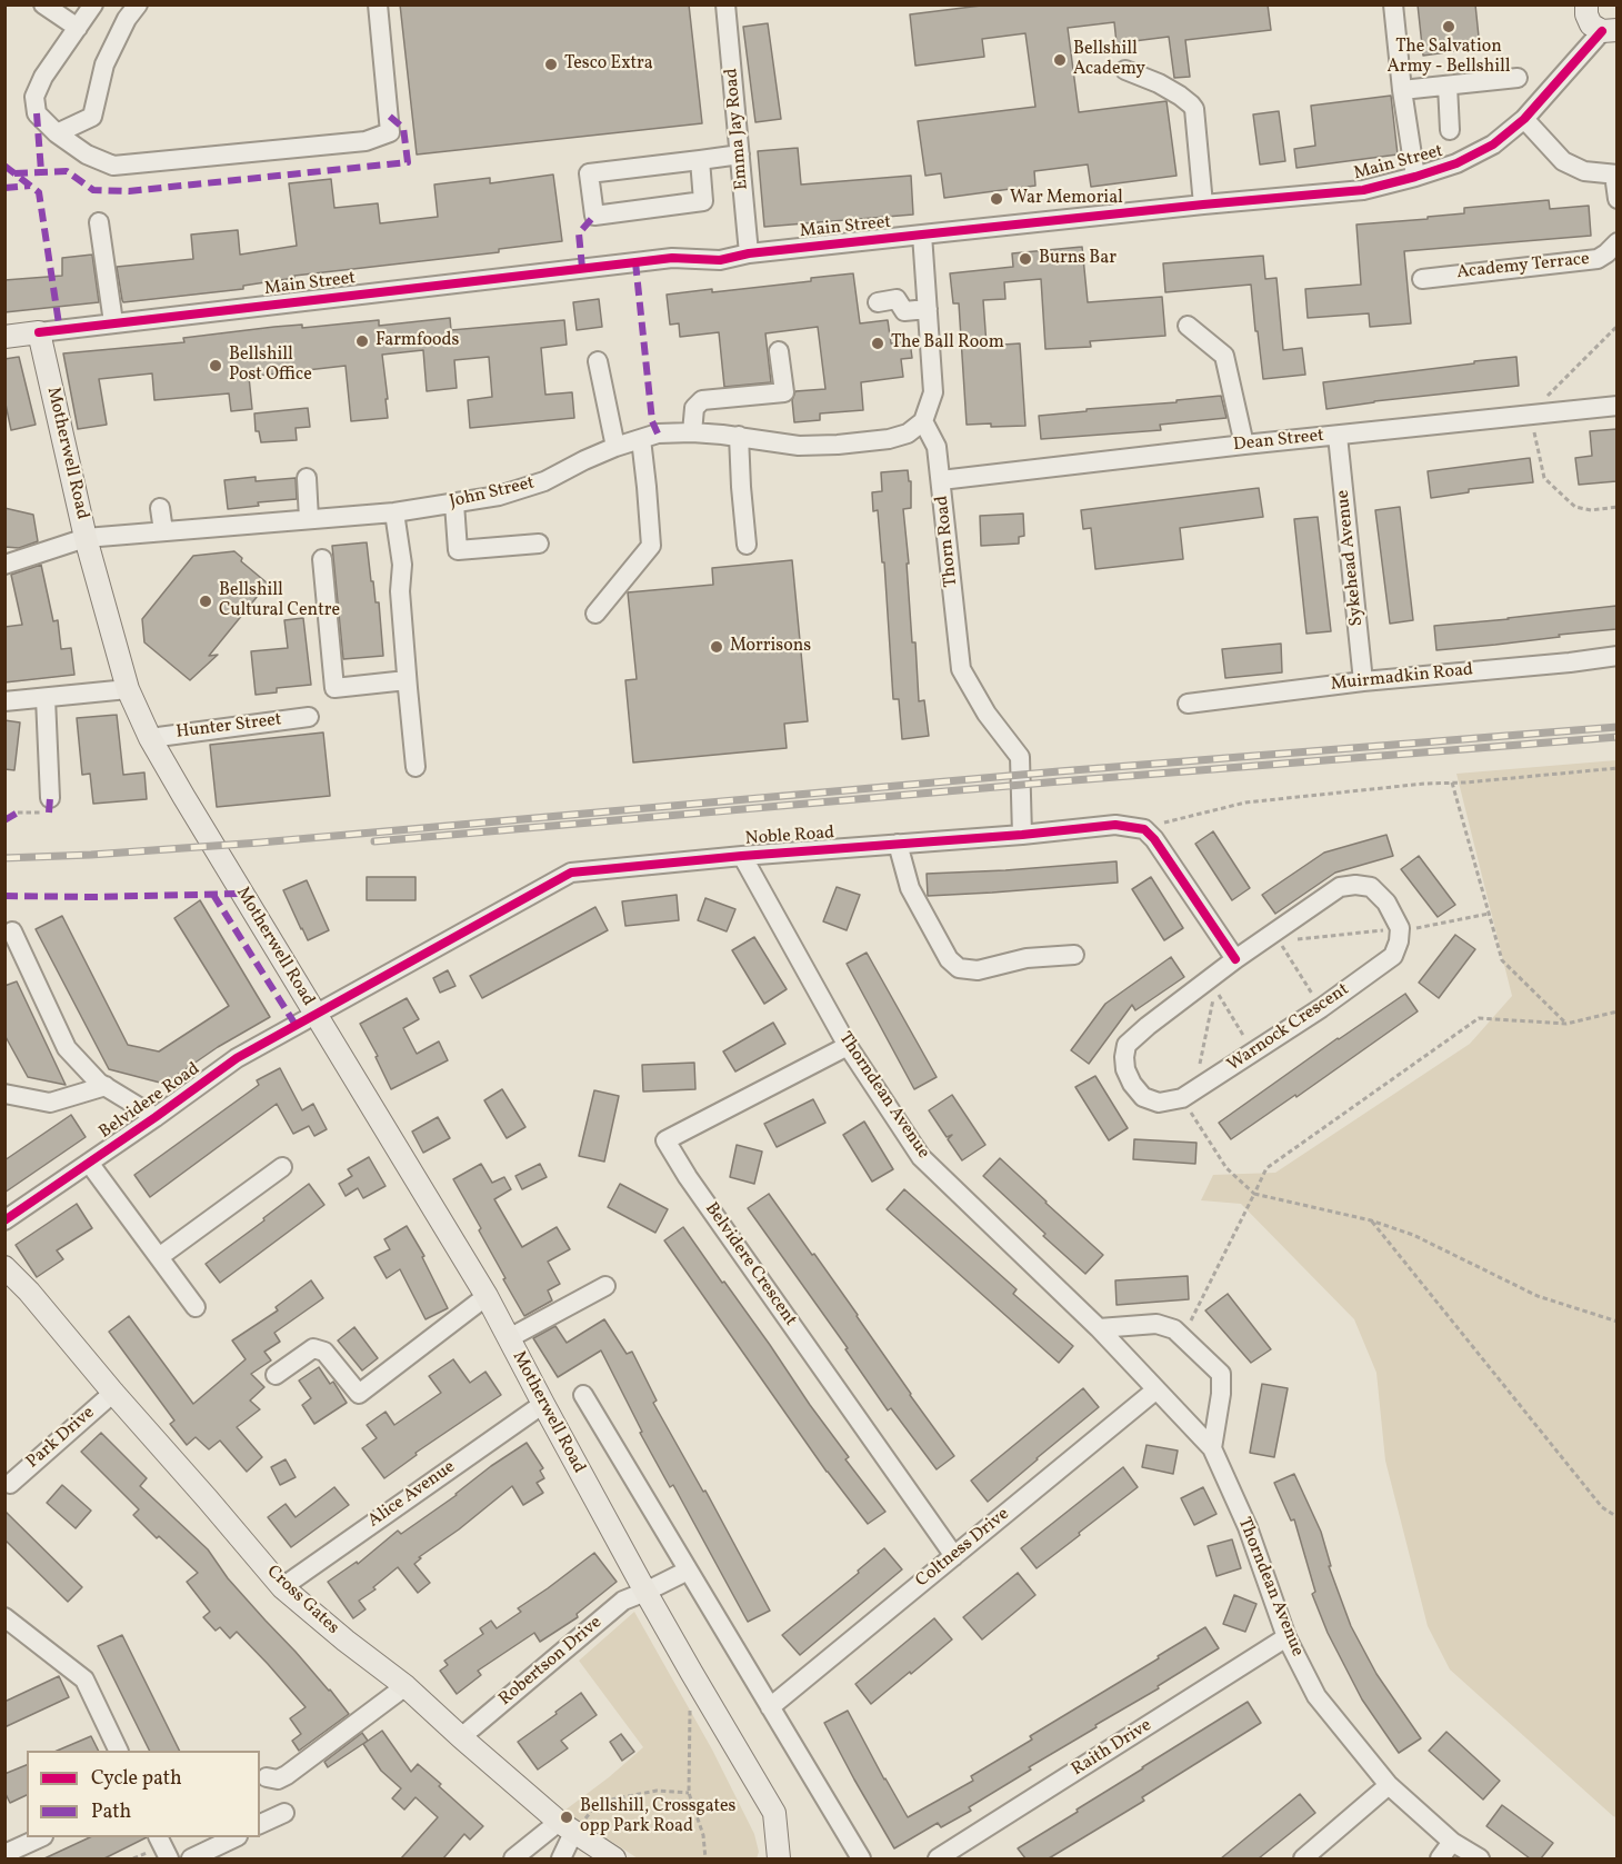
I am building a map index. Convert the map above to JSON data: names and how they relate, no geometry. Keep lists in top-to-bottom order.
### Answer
{
  "streets": {
    "main road": ["Main Street", "Motherwell Road", "Cross Gates"],
    "street": [
      "Emma Jay Road",
      "Academy Terrace",
      "Dean Street",
      "John Street",
      "Thorn Road",
      "Sykehead Avenue",
      "Muirmadkin Road",
      "Hunter Street",
      "Noble Road",
      "Warnock Crescent",
      "Thorndean Avenue",
      "Belvidere Road",
      "Belvidere Crescent",
      "Park Drive",
      "Alice Avenue",
      "Coltness Drive",
      "Robertson Drive",
      "Raith Drive"
    ]
  },
  "crossings": [
    ["Emma Jay Road", "Main Street"],
    ["Main Street", "Motherwell Road"],
    ["Dean Street", "Thorn Road"],
    ["Dean Street", "Sykehead Avenue"],
    ["Motherwell Road", "John Street"],
    ["Motherwell Road", "Hunter Street"],
    ["Motherwell Road", "Noble Road"],
    ["Motherwell Road", "Belvidere Road"],
    ["Motherwell Road", "Alice Avenue"],
    ["Motherwell Road", "Robertson Drive"],
    ["John Street", "Thorn Road"],
    ["Thorn Road", "Noble Road"],
    ["Sykehead Avenue", "Muirmadkin Road"],
    ["Noble Road", "Thorndean Avenue"],
    ["Noble Road", "Belvidere Road"],
    ["Thorndean Avenue", "Belvidere Crescent"],
    ["Thorndean Avenue", "Coltness Drive"],
    ["Thorndean Avenue", "Raith Drive"],
    ["Belvidere Crescent", "Coltness Drive"],
    ["Park Drive", "Cross Gates"],
    ["Alice Avenue", "Cross Gates"],
    ["Cross Gates", "Robertson Drive"]
  ],
  "places": [
    "The Salvation Army - Bellshill",
    "Bellshill Academy",
    "Tesco Extra",
    "War Memorial",
    "Burns Bar",
    "Farmfoods",
    "The Ball Room",
    "Bellshill Post Office",
    "Bellshill Cultural Centre",
    "Morrisons",
    "Bellshill, Crossgates opp Park Road"
  ],
  "legend": ["Cycle path", "Path"]
}
